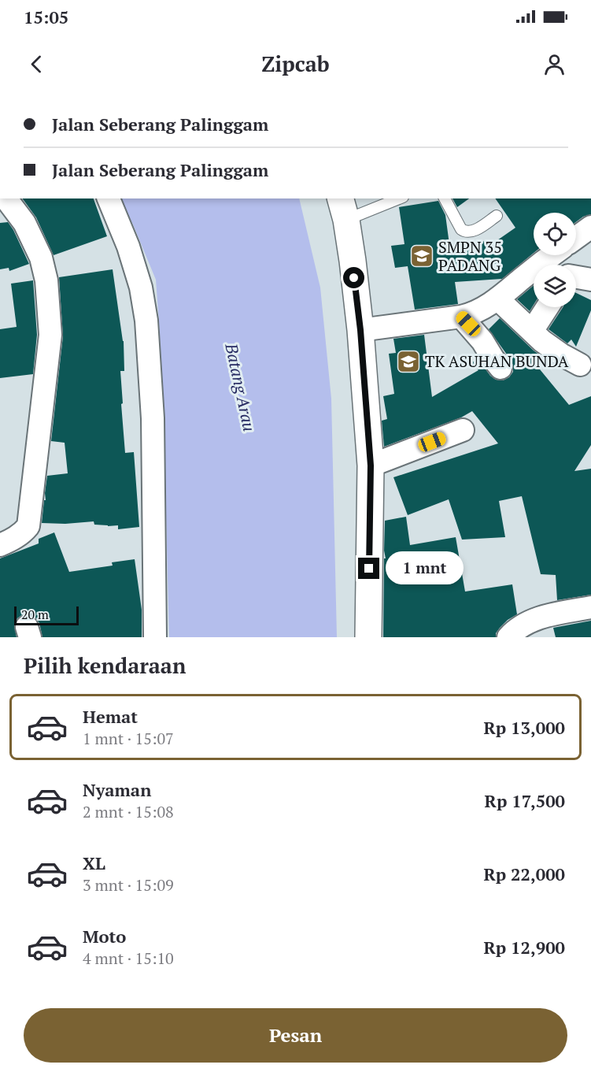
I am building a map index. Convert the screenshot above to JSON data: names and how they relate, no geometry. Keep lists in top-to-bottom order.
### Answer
{
  "water": ["Batang Arau"],
  "places": {
    "school or university": ["SMPN 35 PADANG", "TK ASUHAN BUNDA"]
  },
  "scale_bar": "20 m",
  "page": {
    "status": "15:05",
    "header": "Zipcab",
    "banner": ["Jalan Seberang Palinggam", "Jalan Seberang Palinggam"],
    "bubble": "1 mnt",
    "scale": "20 m",
    "heading": "Pilih kendaraan",
    "list": [
      {
        "name": "Hemat",
        "note": "1 mnt · 15:07",
        "value": "Rp 13,000"
      },
      {
        "name": "Nyaman",
        "note": "2 mnt · 15:08",
        "value": "Rp 17,500"
      },
      {
        "name": "XL",
        "note": "3 mnt · 15:09",
        "value": "Rp 22,000"
      },
      {
        "name": "Moto",
        "note": "4 mnt · 15:10",
        "value": "Rp 12,900"
      }
    ],
    "buttons": "Pesan"
  }
}
